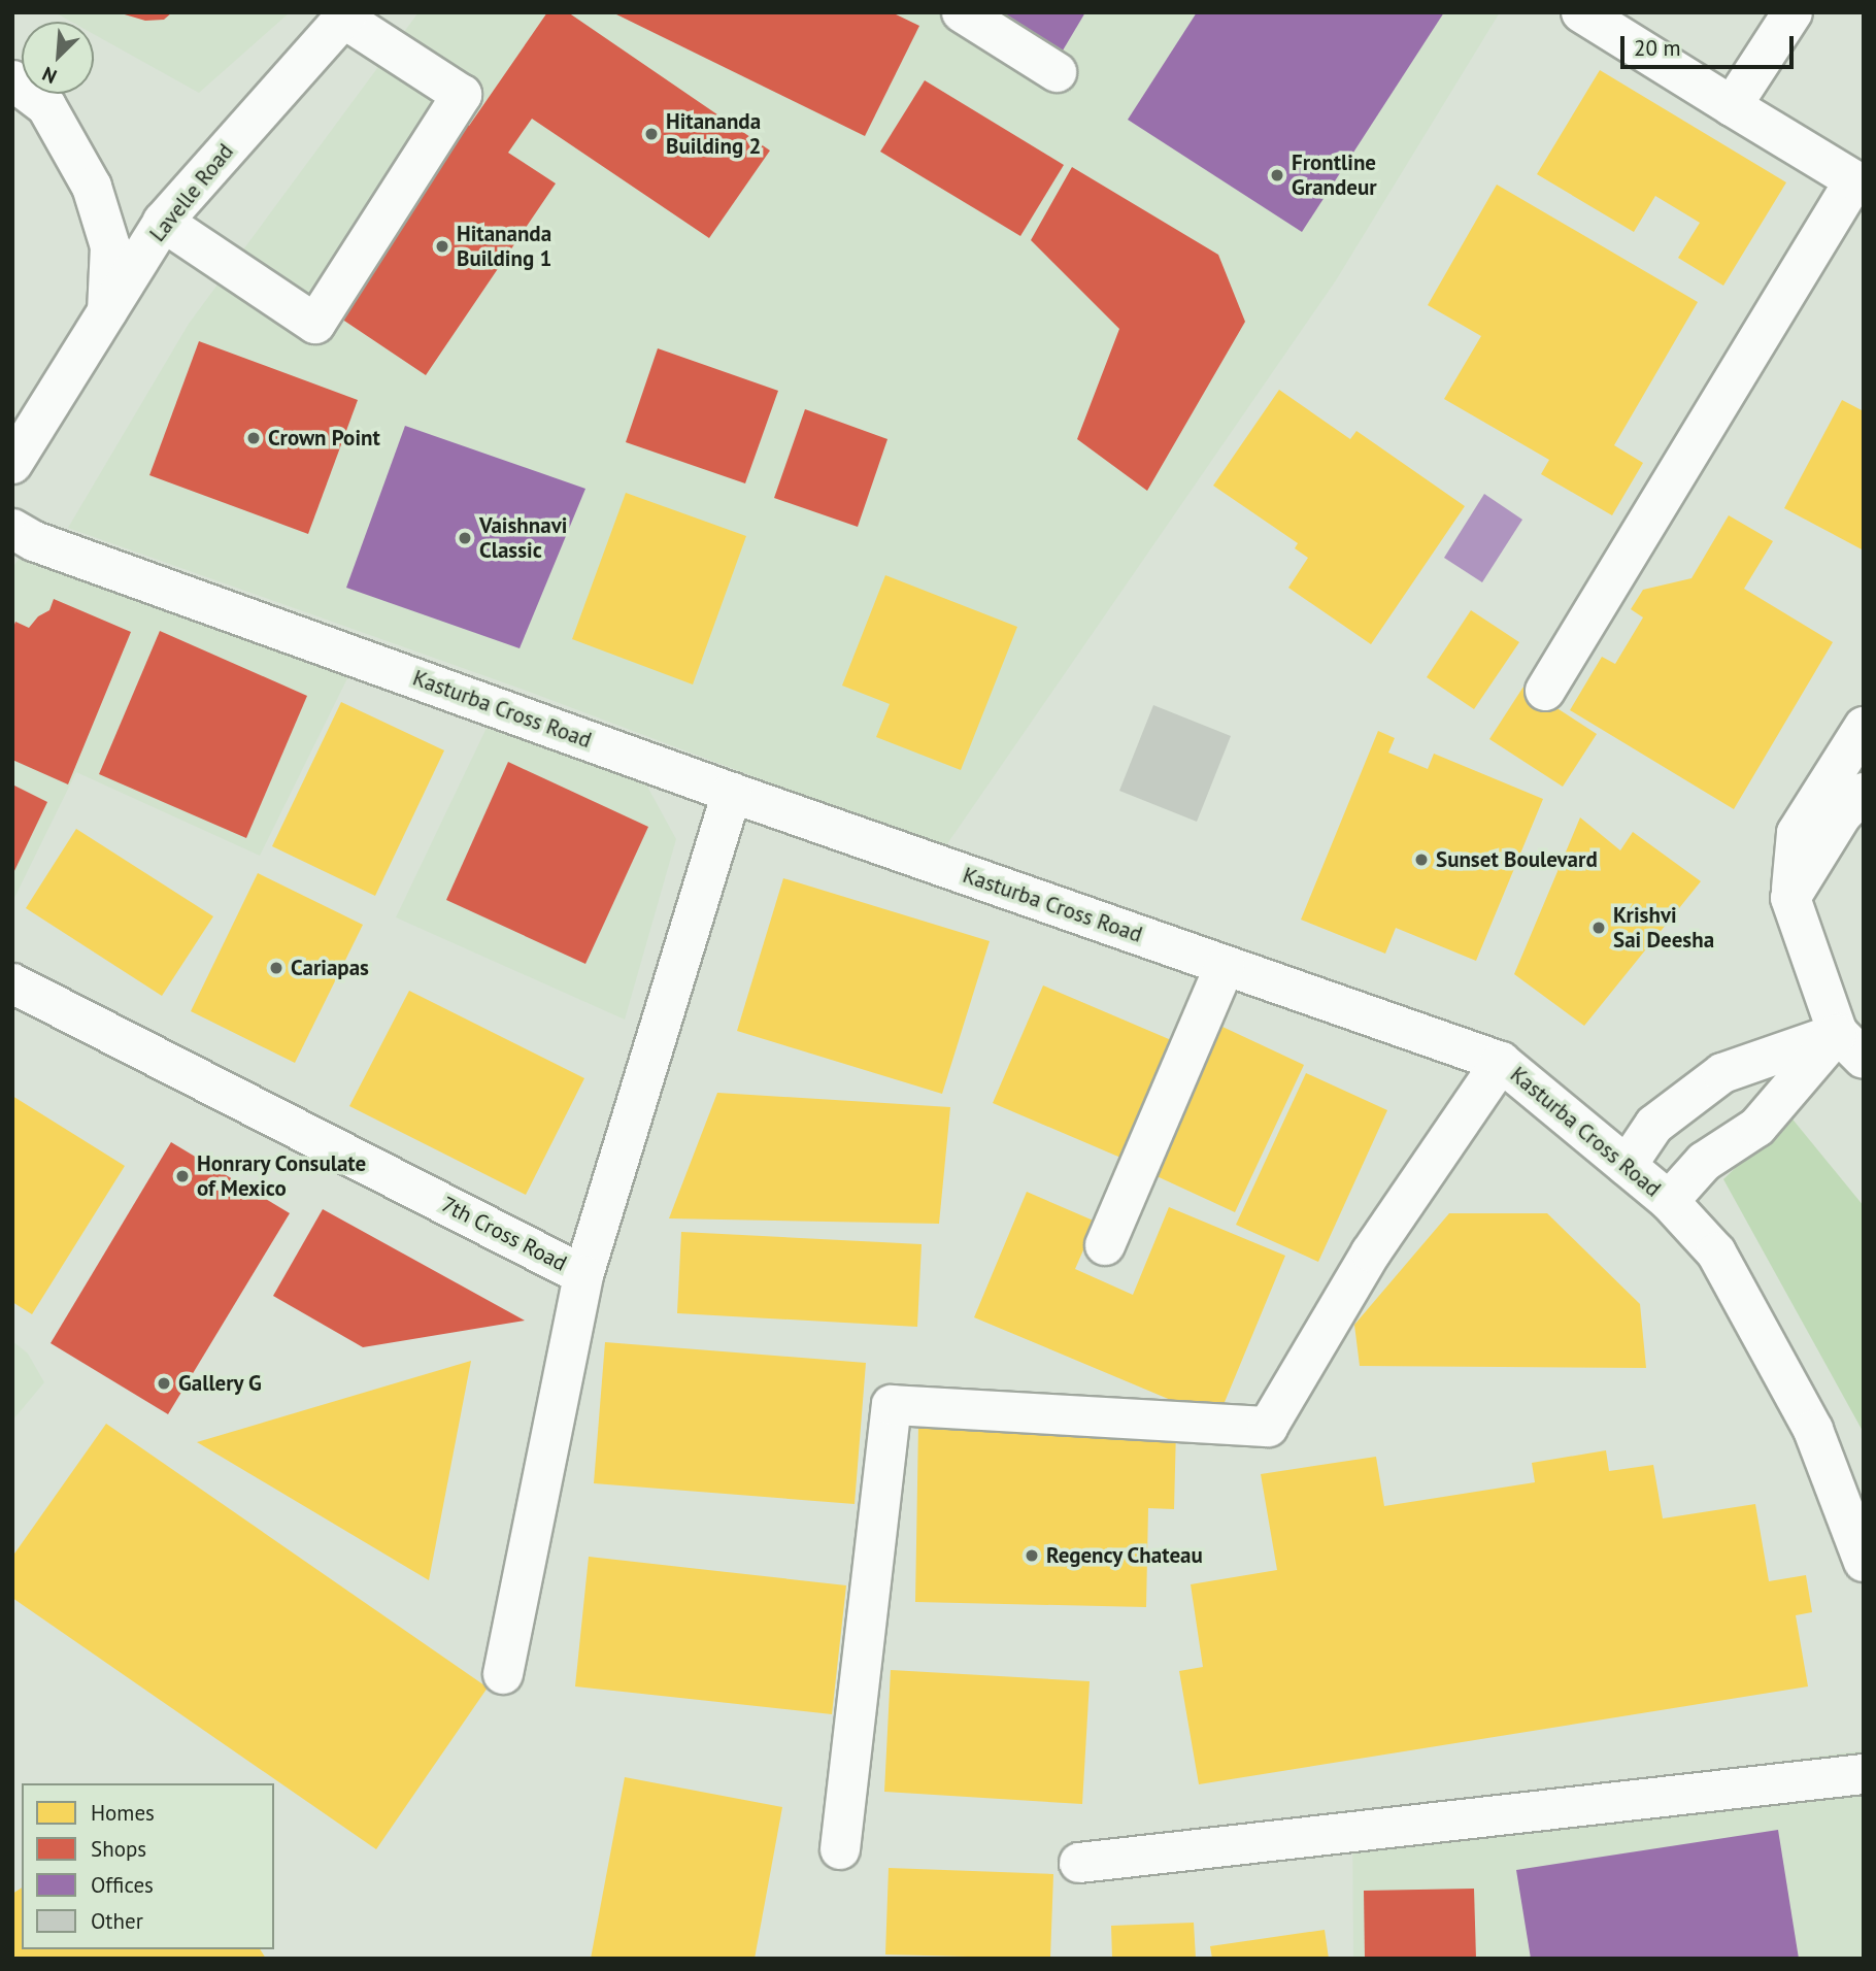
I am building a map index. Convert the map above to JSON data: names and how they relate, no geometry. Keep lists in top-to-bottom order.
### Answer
{
  "streets": {
    "street": ["Lavelle Road", "Kasturba Cross Road", "7th Cross Road"]
  },
  "crossings": [
    ["Kasturba Cross Road", "7th Cross Road"]
  ],
  "places": [
    "Hitananda Building 2",
    "Frontline Grandeur",
    "Hitananda Building 1",
    "Crown Point",
    "Vaishnavi Classic",
    "Sunset Boulevard",
    "Krishvi Sai Deesha",
    "Cariapas",
    "Honrary Consulate of Mexico",
    "Gallery G",
    "Regency Chateau"
  ],
  "legend": [
    "Homes",
    "Shops",
    "Offices",
    "Other"
  ],
  "scale_bar": "20 m",
  "north": "bottom left"
}
